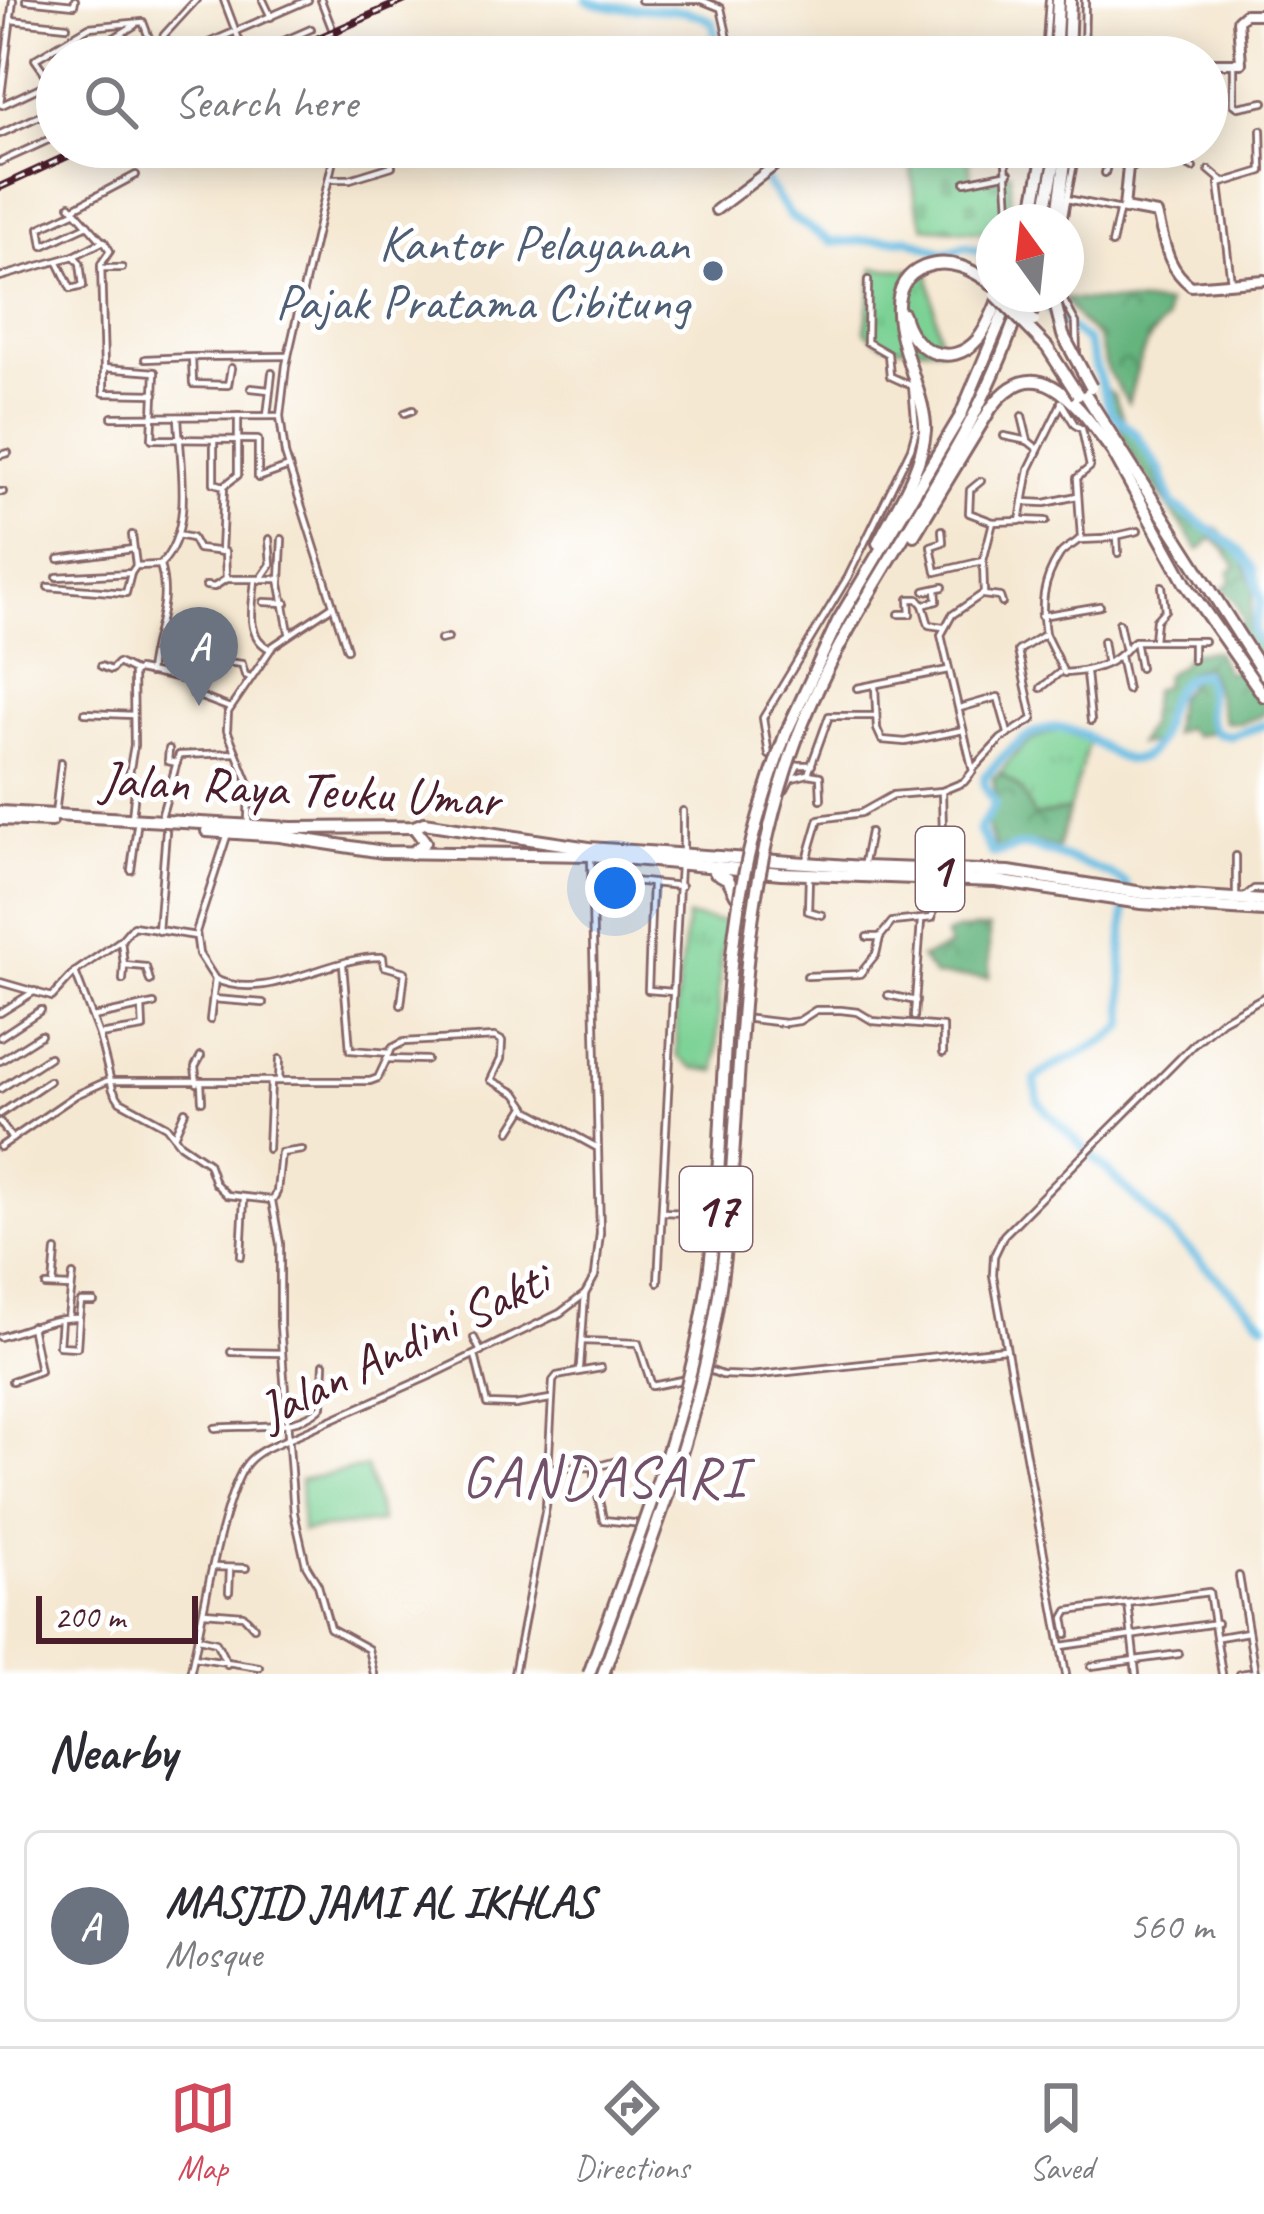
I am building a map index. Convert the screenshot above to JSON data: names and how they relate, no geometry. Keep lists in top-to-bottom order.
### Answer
{
  "streets": {
    "highway": ["Jalan Raya Teuku Umar", "1", "17"],
    "street": ["Jalan Andini Sakti"]
  },
  "crossings": [
    ["Jalan Raya Teuku Umar", "1"],
    ["Jalan Raya Teuku Umar", "Jalan Andini Sakti"]
  ],
  "districts": ["GANDASARI"],
  "places": ["Kantor Pelayanan Pajak Pratama Cibitung"],
  "scale_bar": "200 m",
  "north": "top",
  "page": {
    "search": "Search here",
    "pins": "A",
    "scale": "200 m",
    "heading": "Nearby",
    "list": [
      {
        "mark": "A",
        "name": "MASJID JAMI AL IKHLAS",
        "note": "Mosque",
        "value": "560 m"
      }
    ],
    "nav": ["Map", "Directions", "Saved"]
  }
}
